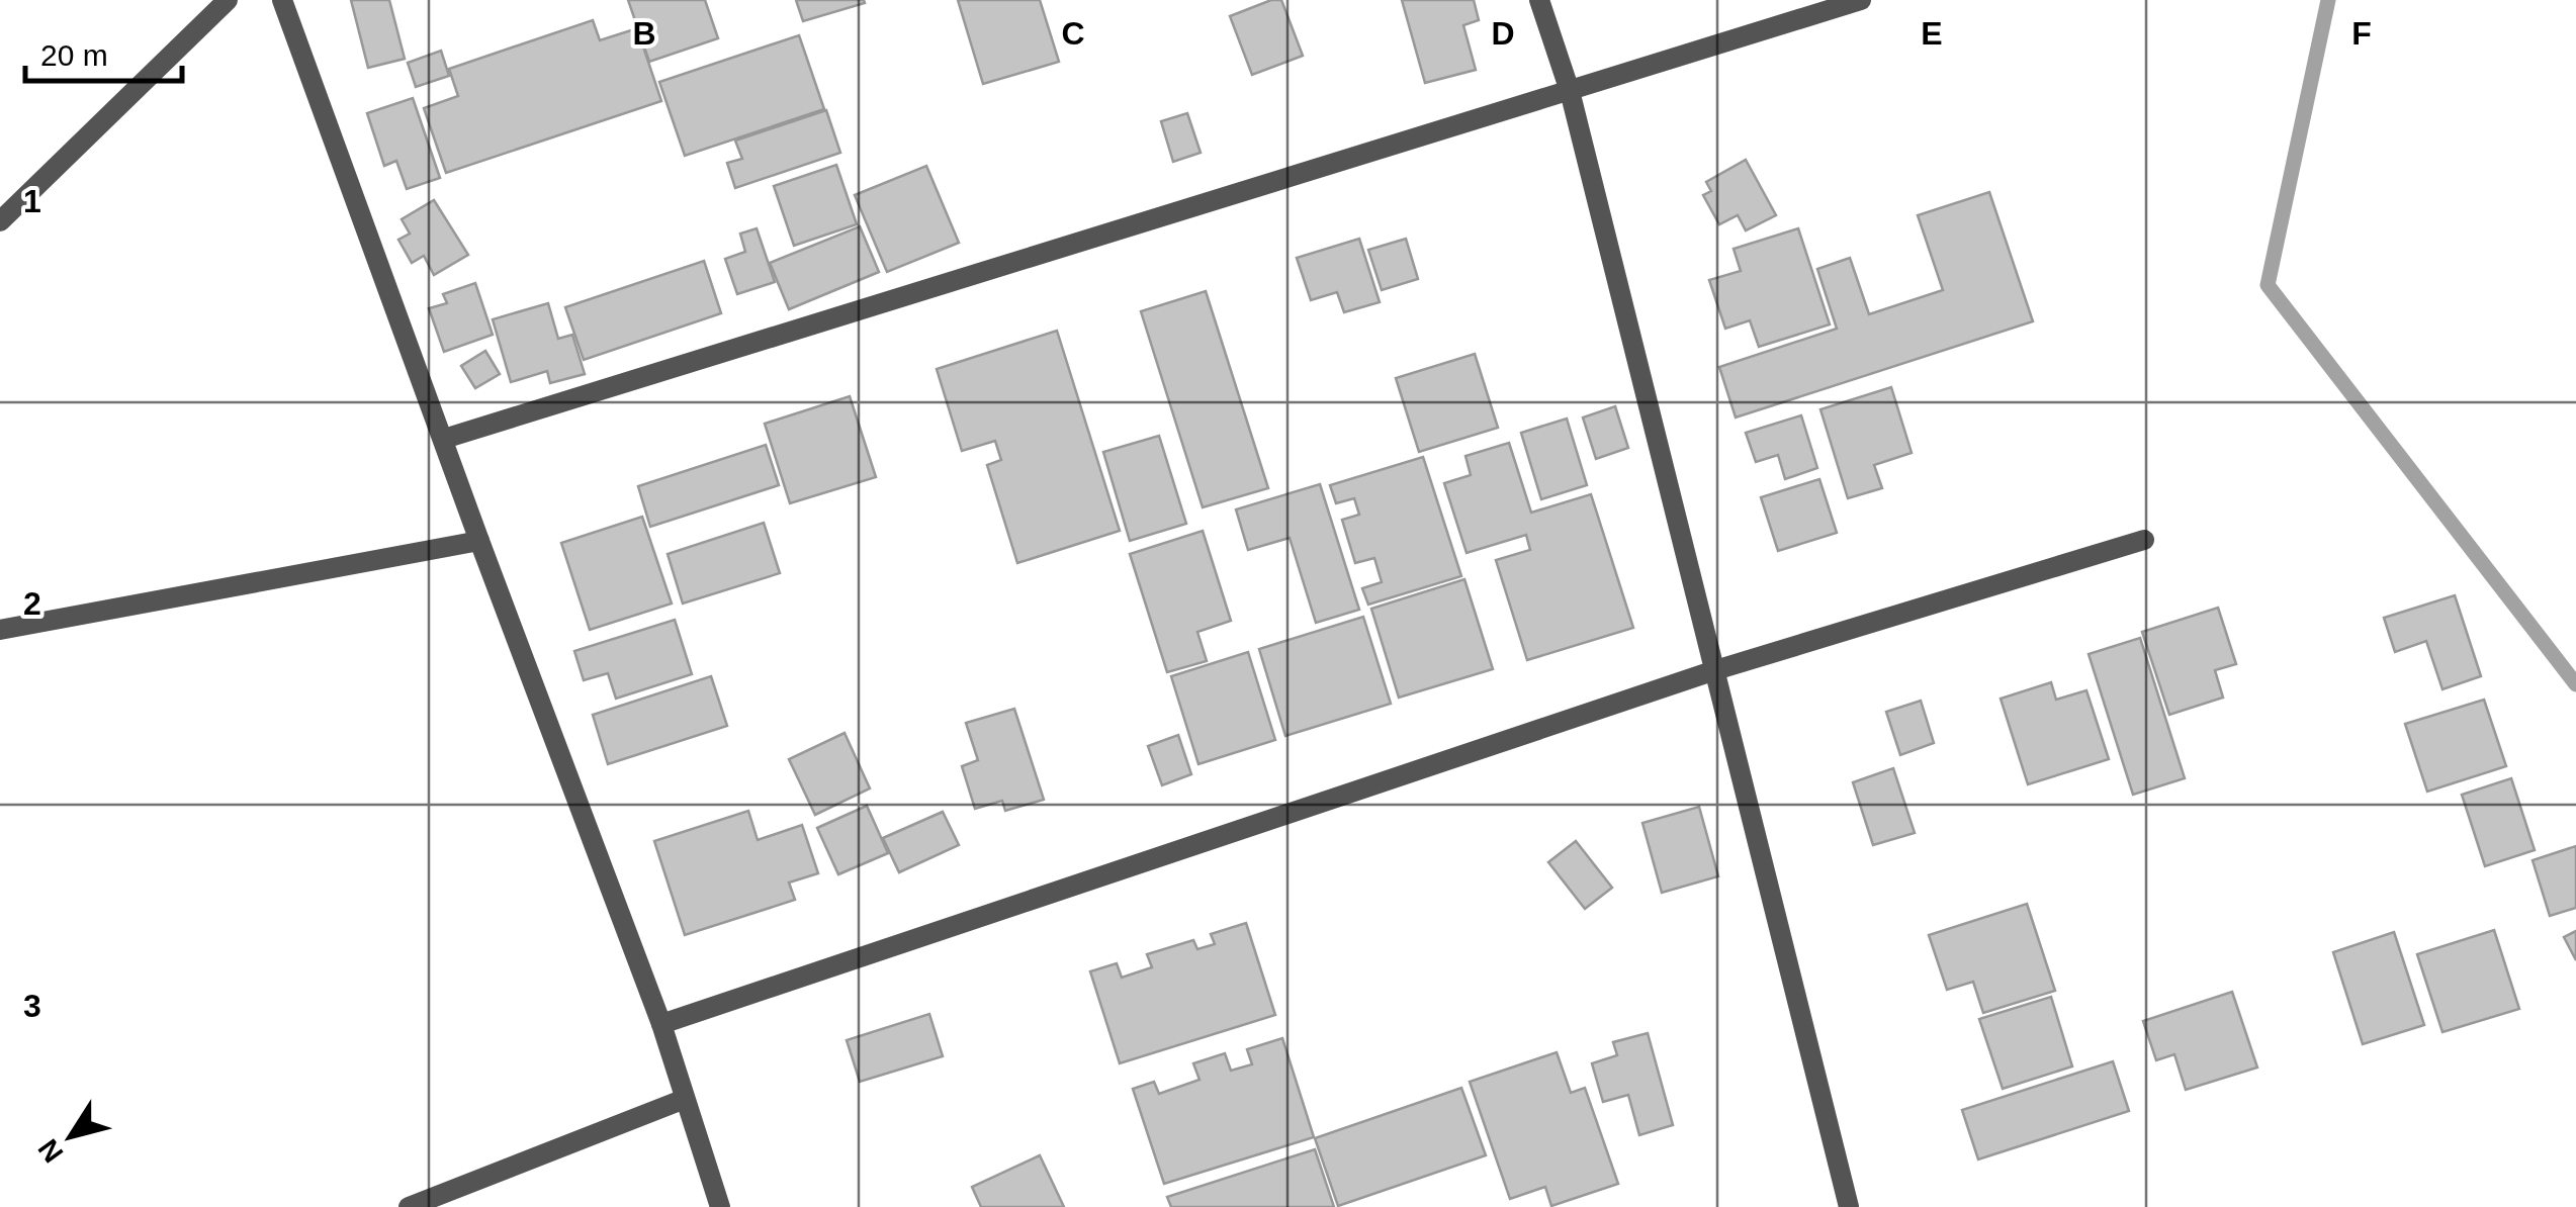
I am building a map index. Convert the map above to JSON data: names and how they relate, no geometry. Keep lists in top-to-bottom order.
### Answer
{
  "scale_bar": "20 m",
  "north": "bottom left",
  "grid": {
    "columns": [
      "B",
      "C",
      "D",
      "E",
      "F"
    ],
    "rows": ["1", "2", "3"]
  }
}
